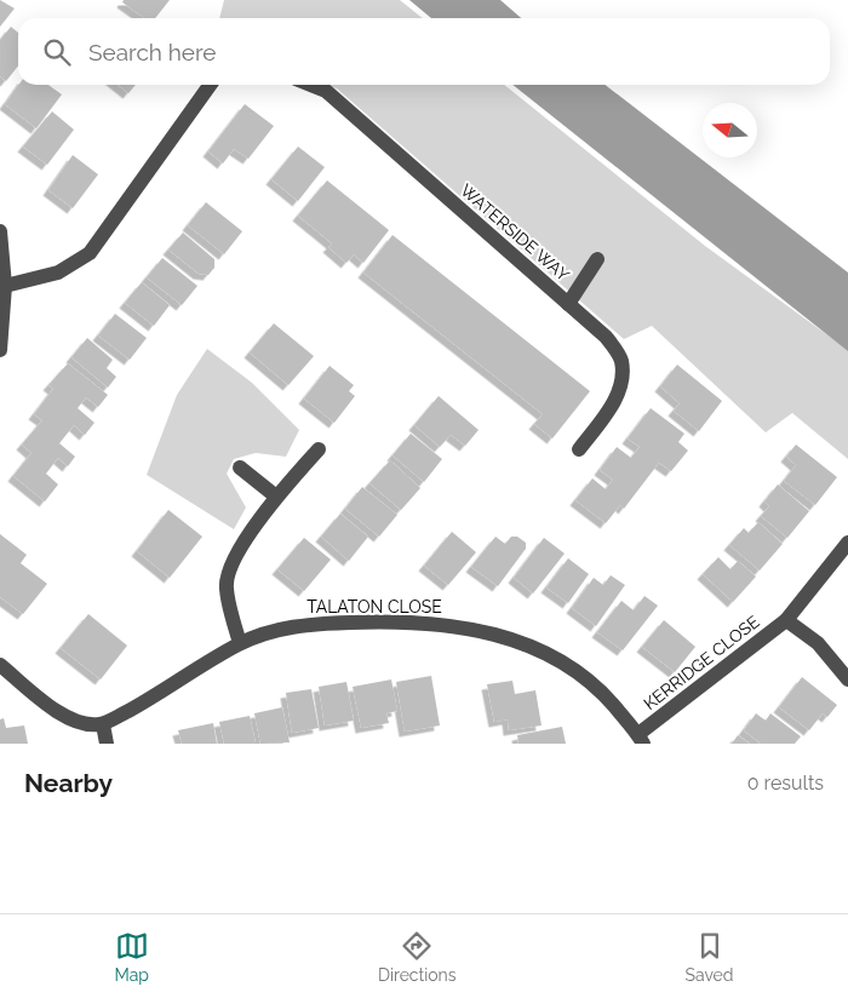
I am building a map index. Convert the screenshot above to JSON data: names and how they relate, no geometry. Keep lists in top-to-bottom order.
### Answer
{
  "streets": {
    "street": ["WATERSIDE WAY", "TALATON CLOSE", "KERRIDGE CLOSE"]
  },
  "crossings": [
    ["TALATON CLOSE", "KERRIDGE CLOSE"]
  ],
  "north": "left",
  "page": {
    "search": "Search here",
    "heading": ["Nearby", "0 results"],
    "nav": ["Map", "Directions", "Saved"]
  }
}
